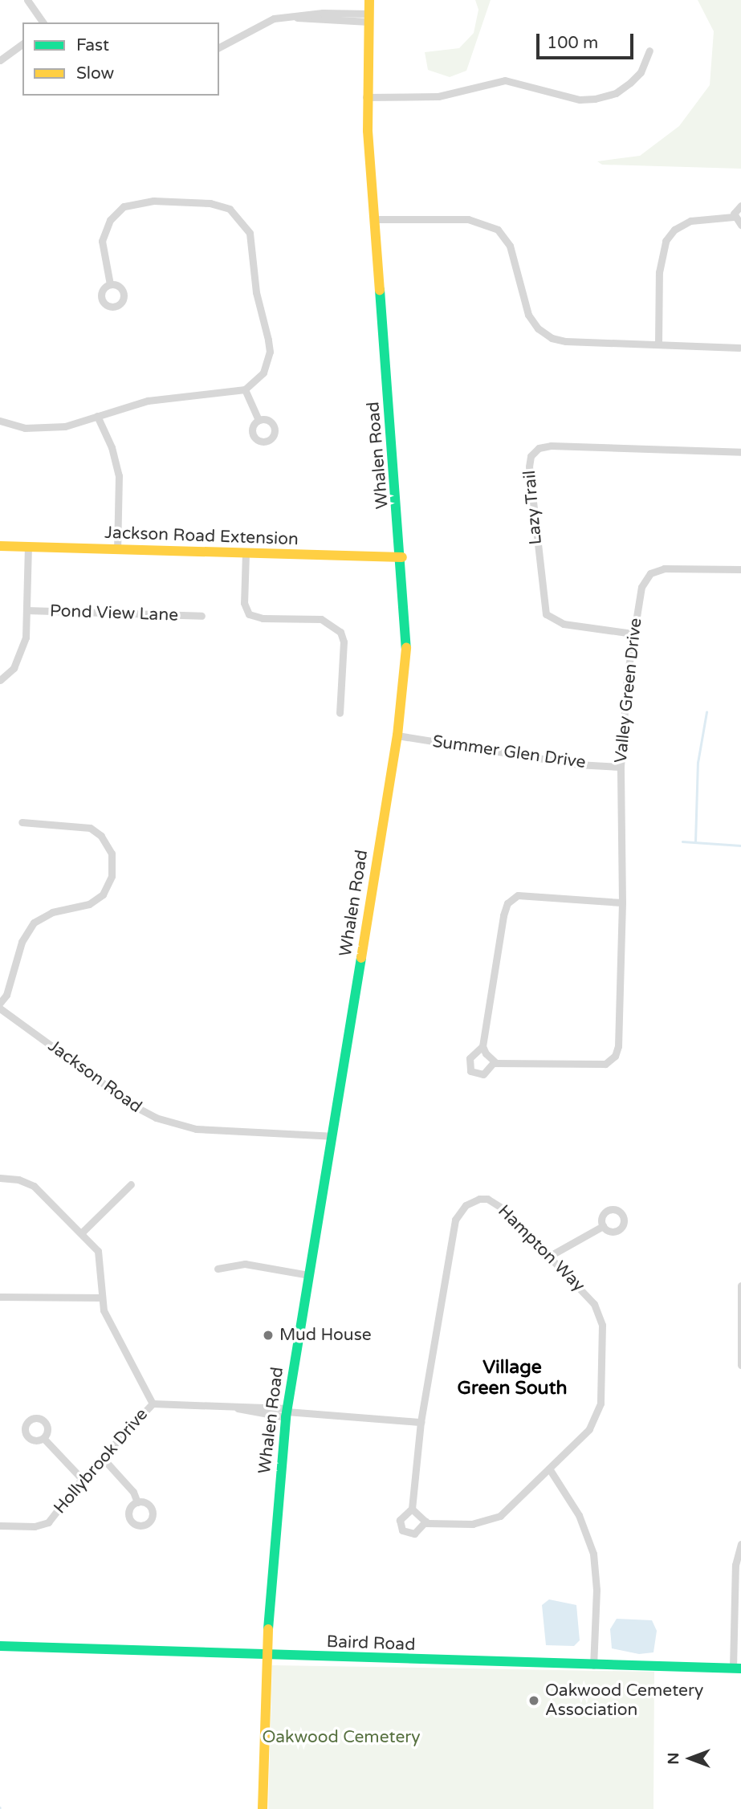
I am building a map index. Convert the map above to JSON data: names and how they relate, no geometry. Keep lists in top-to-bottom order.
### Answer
{
  "streets": {
    "street": [
      "Whalen Road",
      "Lazy Trail",
      "Jackson Road Extension",
      "Pond View Lane",
      "Valley Green Drive",
      "Summer Glen Drive",
      "Jackson Road",
      "Hampton Way",
      "Hollybrook Drive",
      "Baird Road"
    ]
  },
  "crossings": [
    ["Whalen Road", "Jackson Road Extension"],
    ["Whalen Road", "Summer Glen Drive"],
    ["Whalen Road", "Jackson Road"],
    ["Whalen Road", "Hollybrook Drive"],
    ["Whalen Road", "Baird Road"],
    ["Lazy Trail", "Valley Green Drive"],
    ["Valley Green Drive", "Summer Glen Drive"],
    ["Hampton Way", "Hollybrook Drive"]
  ],
  "districts": ["Village Green South"],
  "parks": ["Oakwood Cemetery"],
  "places": ["Mud House", "Oakwood Cemetery Association"],
  "legend": ["Fast", "Slow"],
  "scale_bar": "100 m",
  "north": "left"
}
